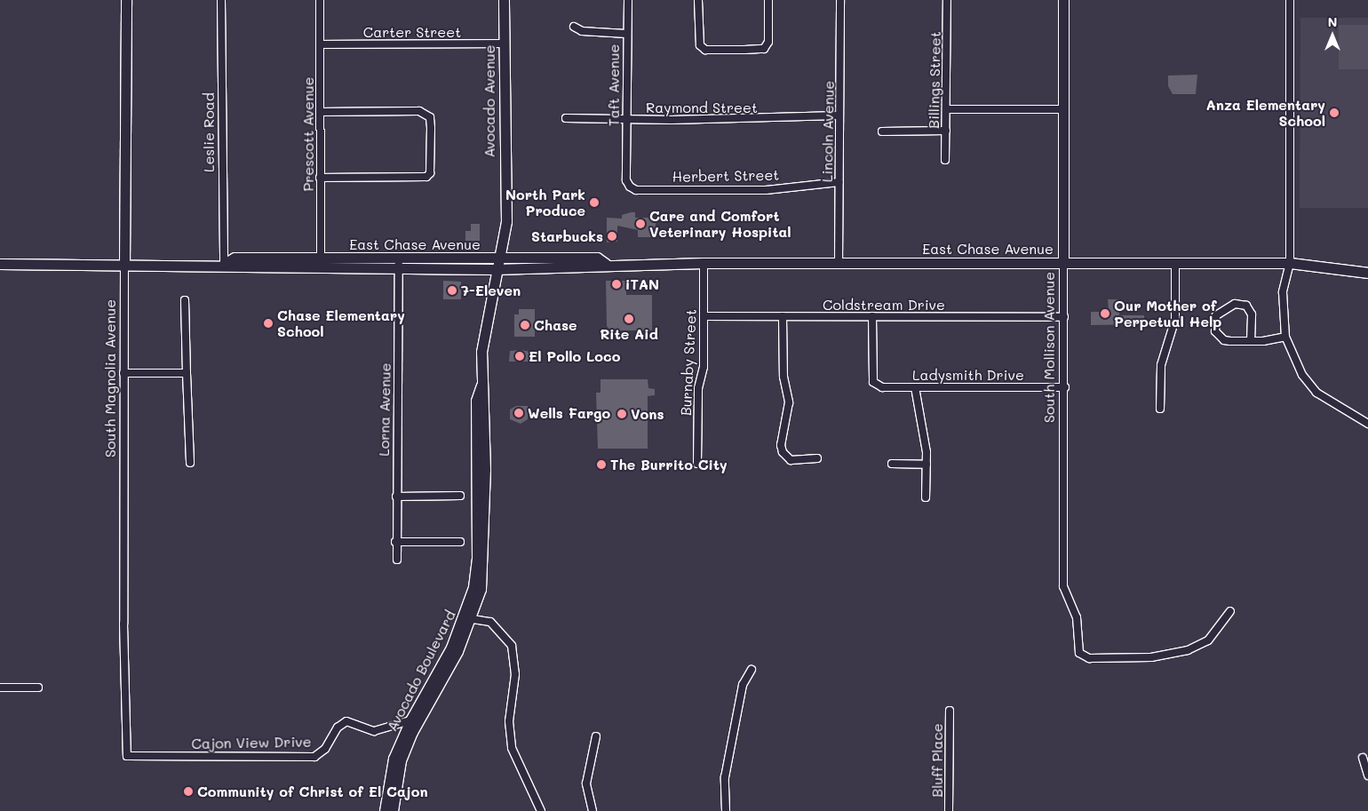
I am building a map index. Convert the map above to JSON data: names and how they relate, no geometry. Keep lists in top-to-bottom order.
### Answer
{
  "streets": {
    "main road": [
      "Avocado Avenue",
      "East Chase Avenue",
      "South Mollison Avenue",
      "South Magnolia Avenue",
      "Avocado Boulevard"
    ],
    "street": [
      "Carter Street",
      "Billings Street",
      "Taft Avenue",
      "Raymond Street",
      "Lincoln Avenue",
      "Leslie Road",
      "Prescott Avenue",
      "Herbert Street",
      "Coldstream Drive",
      "Burnaby Street",
      "Ladysmith Drive",
      "Lorna Avenue",
      "Cajon View Drive",
      "Bluff Place"
    ]
  },
  "crossings": [
    ["Carter Street", "Avocado Avenue"],
    ["Carter Street", "Prescott Avenue"],
    ["Taft Avenue", "Raymond Street"],
    ["Taft Avenue", "Herbert Street"],
    ["Avocado Avenue", "East Chase Avenue"],
    ["Avocado Avenue", "Avocado Boulevard"],
    ["Raymond Street", "Lincoln Avenue"],
    ["Lincoln Avenue", "Herbert Street"],
    ["Lincoln Avenue", "East Chase Avenue"],
    ["Leslie Road", "East Chase Avenue"],
    ["Prescott Avenue", "East Chase Avenue"],
    ["East Chase Avenue", "South Mollison Avenue"],
    ["East Chase Avenue", "Burnaby Street"],
    ["East Chase Avenue", "South Magnolia Avenue"],
    ["East Chase Avenue", "Lorna Avenue"],
    ["East Chase Avenue", "Avocado Boulevard"],
    ["Coldstream Drive", "South Mollison Avenue"],
    ["Coldstream Drive", "Burnaby Street"],
    ["Coldstream Drive", "Ladysmith Drive"],
    ["South Mollison Avenue", "Ladysmith Drive"],
    ["South Magnolia Avenue", "Cajon View Drive"],
    ["Avocado Boulevard", "Cajon View Drive"]
  ],
  "places": [
    "Anza Elementary School",
    "North Park Produce",
    "Care and Comfort Veterinary Hospital",
    "Starbucks",
    "iTAN",
    "7-Eleven",
    "Our Mother of Perpetual Help",
    "Rite Aid",
    "Chase Elementary School",
    "Chase",
    "El Pollo Loco",
    "Wells Fargo",
    "Vons",
    "The Burrito City",
    "Community of Christ of El Cajon"
  ],
  "north": "top"
}
